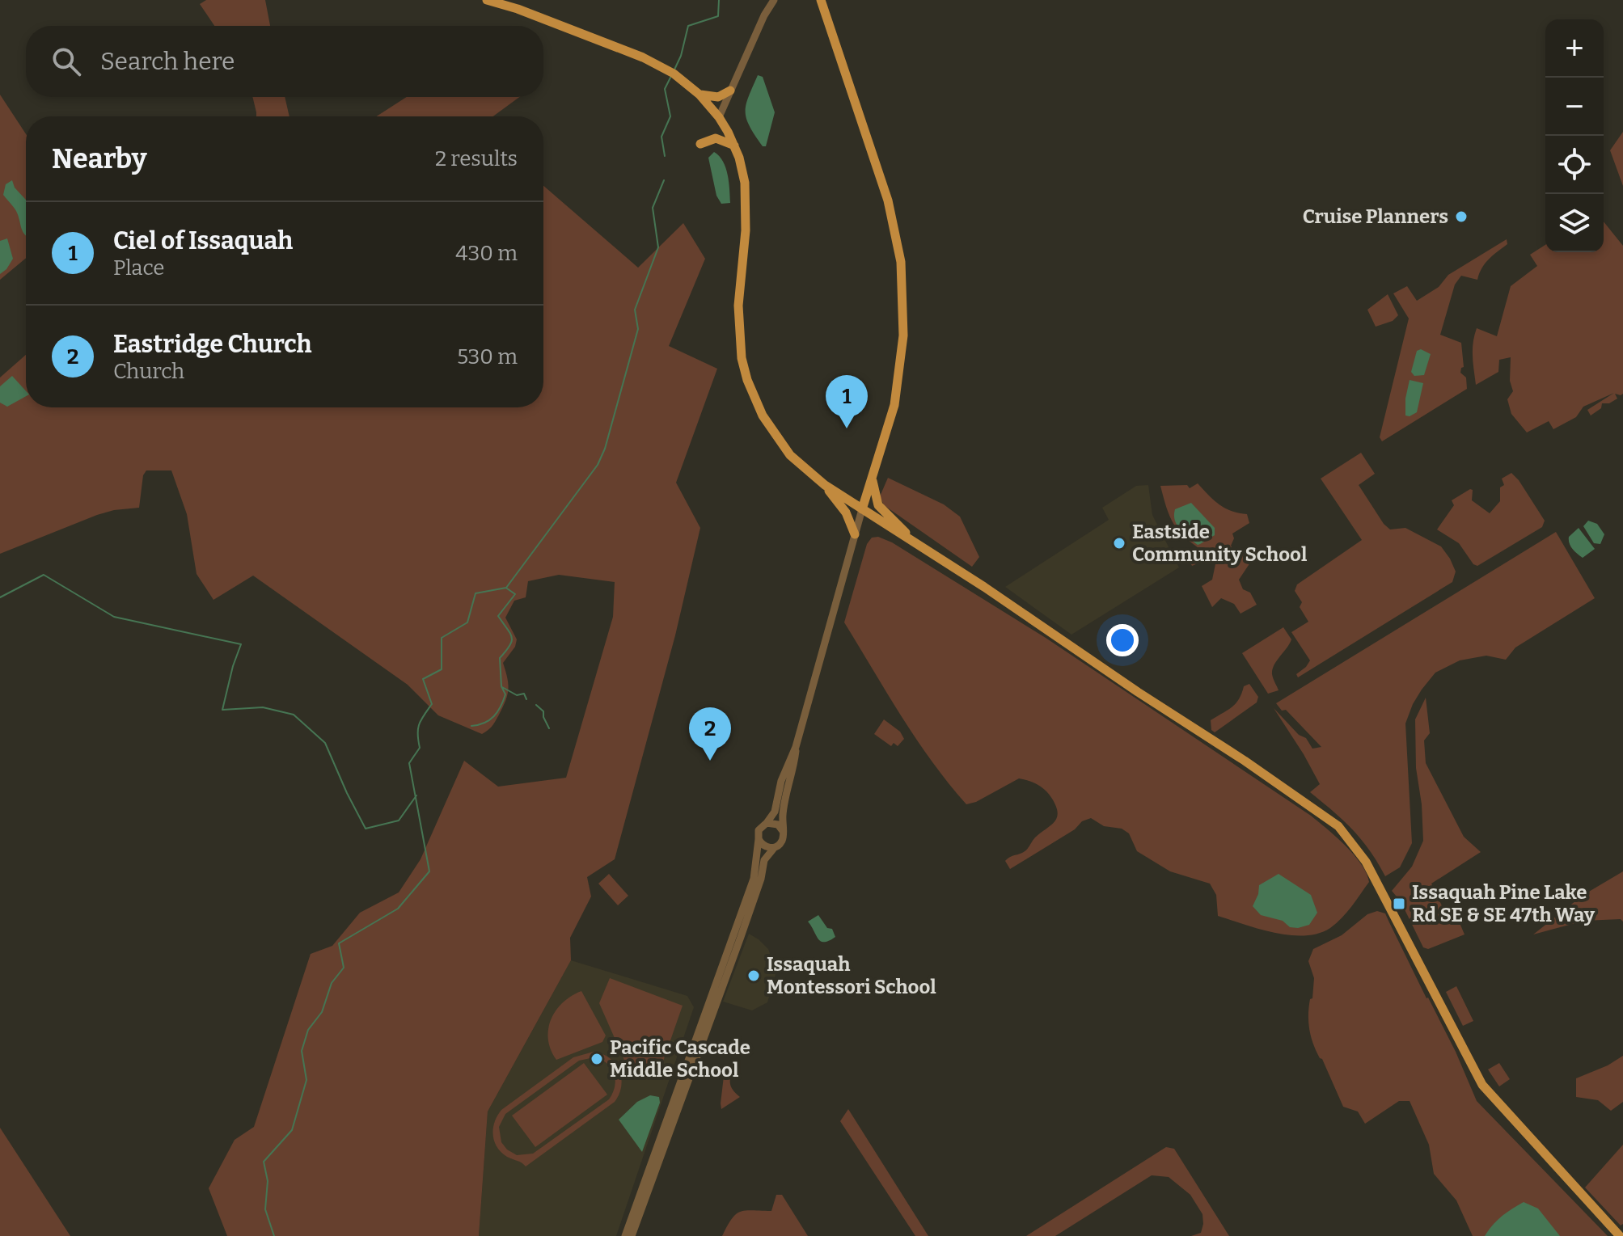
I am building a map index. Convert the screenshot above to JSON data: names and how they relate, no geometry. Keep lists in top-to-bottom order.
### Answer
{
  "places": {
    "other": [
      "Cruise Planners",
      "Eastside Community School",
      "Issaquah Montessori School",
      "Pacific Cascade Middle School"
    ],
    "transit": ["Issaquah Pine Lake Rd SE & SE 47th Way"]
  },
  "page": {
    "map_buttons": ["+", "−"],
    "search": "Search here",
    "heading": ["Nearby", "2 results"],
    "list": [
      {
        "mark": "1",
        "name": "Ciel of Issaquah",
        "note": "Place",
        "value": "430 m"
      },
      {
        "mark": "2",
        "name": "Eastridge Church",
        "note": "Church",
        "value": "530 m"
      }
    ],
    "pins": ["1", "2"]
  }
}
